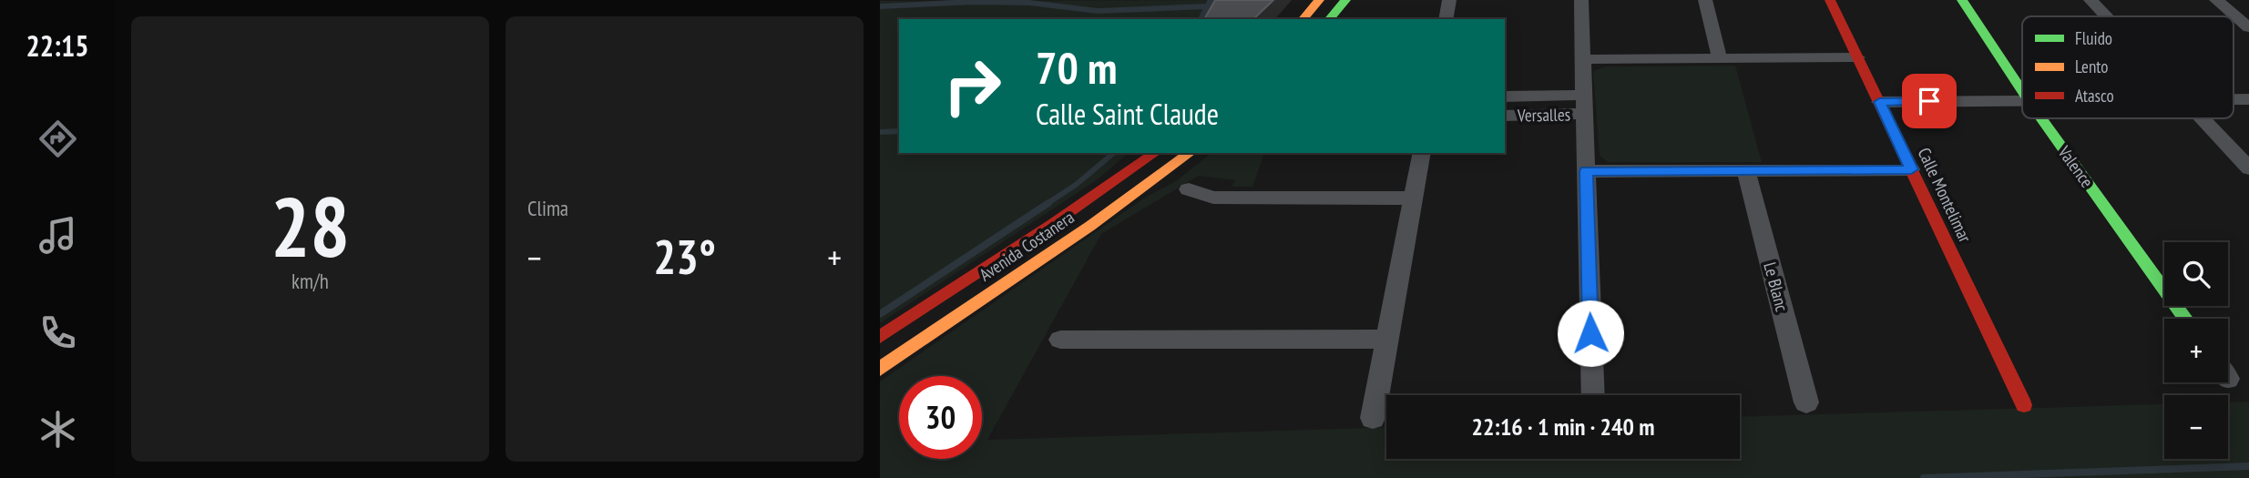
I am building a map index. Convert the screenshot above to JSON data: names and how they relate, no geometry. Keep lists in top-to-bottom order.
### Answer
{
  "streets": {
    "street": [
      "Versalles",
      "Valence",
      "Calle Montelimar",
      "Avenida Costanera",
      "Le Blanc"
    ]
  },
  "legend": ["Fluido", "Lento", "Atasco"],
  "page": {
    "tabs": "22:15",
    "tile": [
      ["28", "km/h"],
      "Clima"
    ],
    "turn": ["70 m", "Calle Saint Claude"],
    "heat": ["−", "23°", "+"],
    "map_buttons": ["+", "−"],
    "limit": "30",
    "trip": "22:16 · 1 min · 240 m"
  }
}
